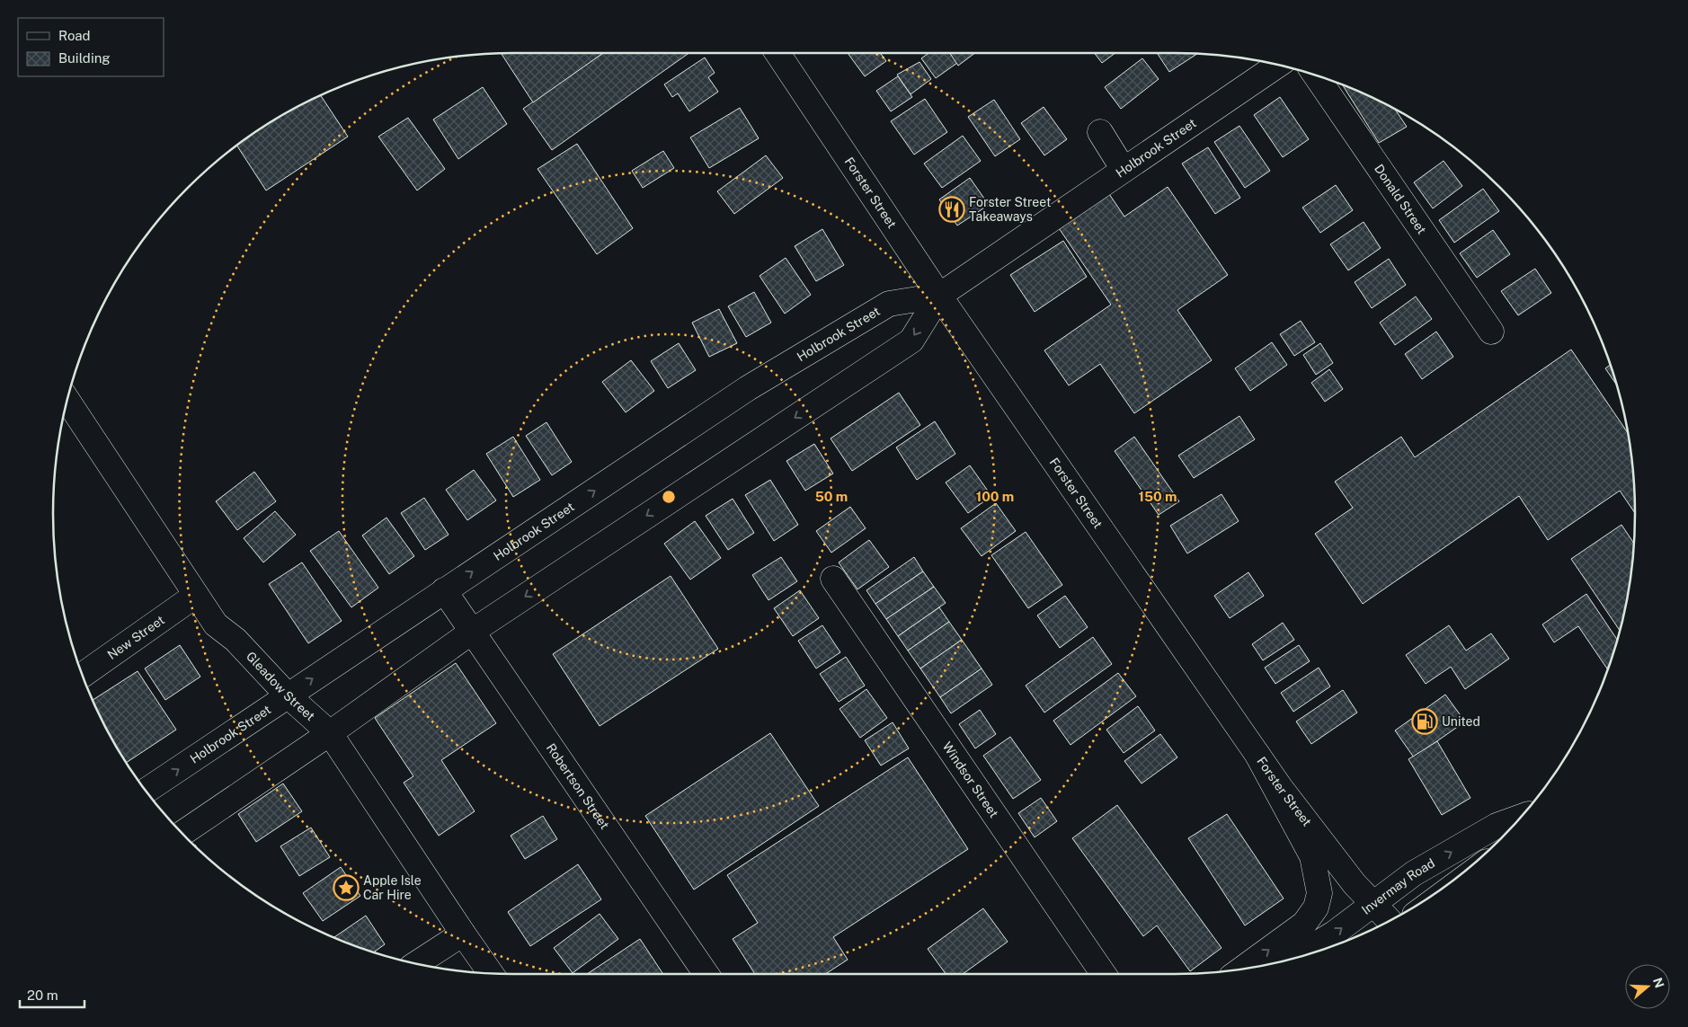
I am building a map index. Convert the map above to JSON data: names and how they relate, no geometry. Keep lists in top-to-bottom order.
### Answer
{
  "streets": {
    "street": [
      "Holbrook Street",
      "Forster Street",
      "Donald Street",
      "New Street",
      "Gleadow Street",
      "Windsor Street",
      "Robertson Street",
      "Invermay Road"
    ]
  },
  "crossings": [
    ["Holbrook Street", "Forster Street"],
    ["Holbrook Street", "Gleadow Street"],
    ["Holbrook Street", "Robertson Street"],
    ["Forster Street", "Invermay Road"],
    ["New Street", "Gleadow Street"]
  ],
  "one_way": ["Invermay Road"],
  "places": {
    "restaurant": ["Forster Street Takeaways"],
    "fuel station": ["United"],
    "place": ["Apple Isle Car Hire"]
  },
  "legend": ["Road", "Building"],
  "scale_bar": "20 m",
  "north": "right",
  "rings": ["50 m", "100 m", "150 m"]
}
